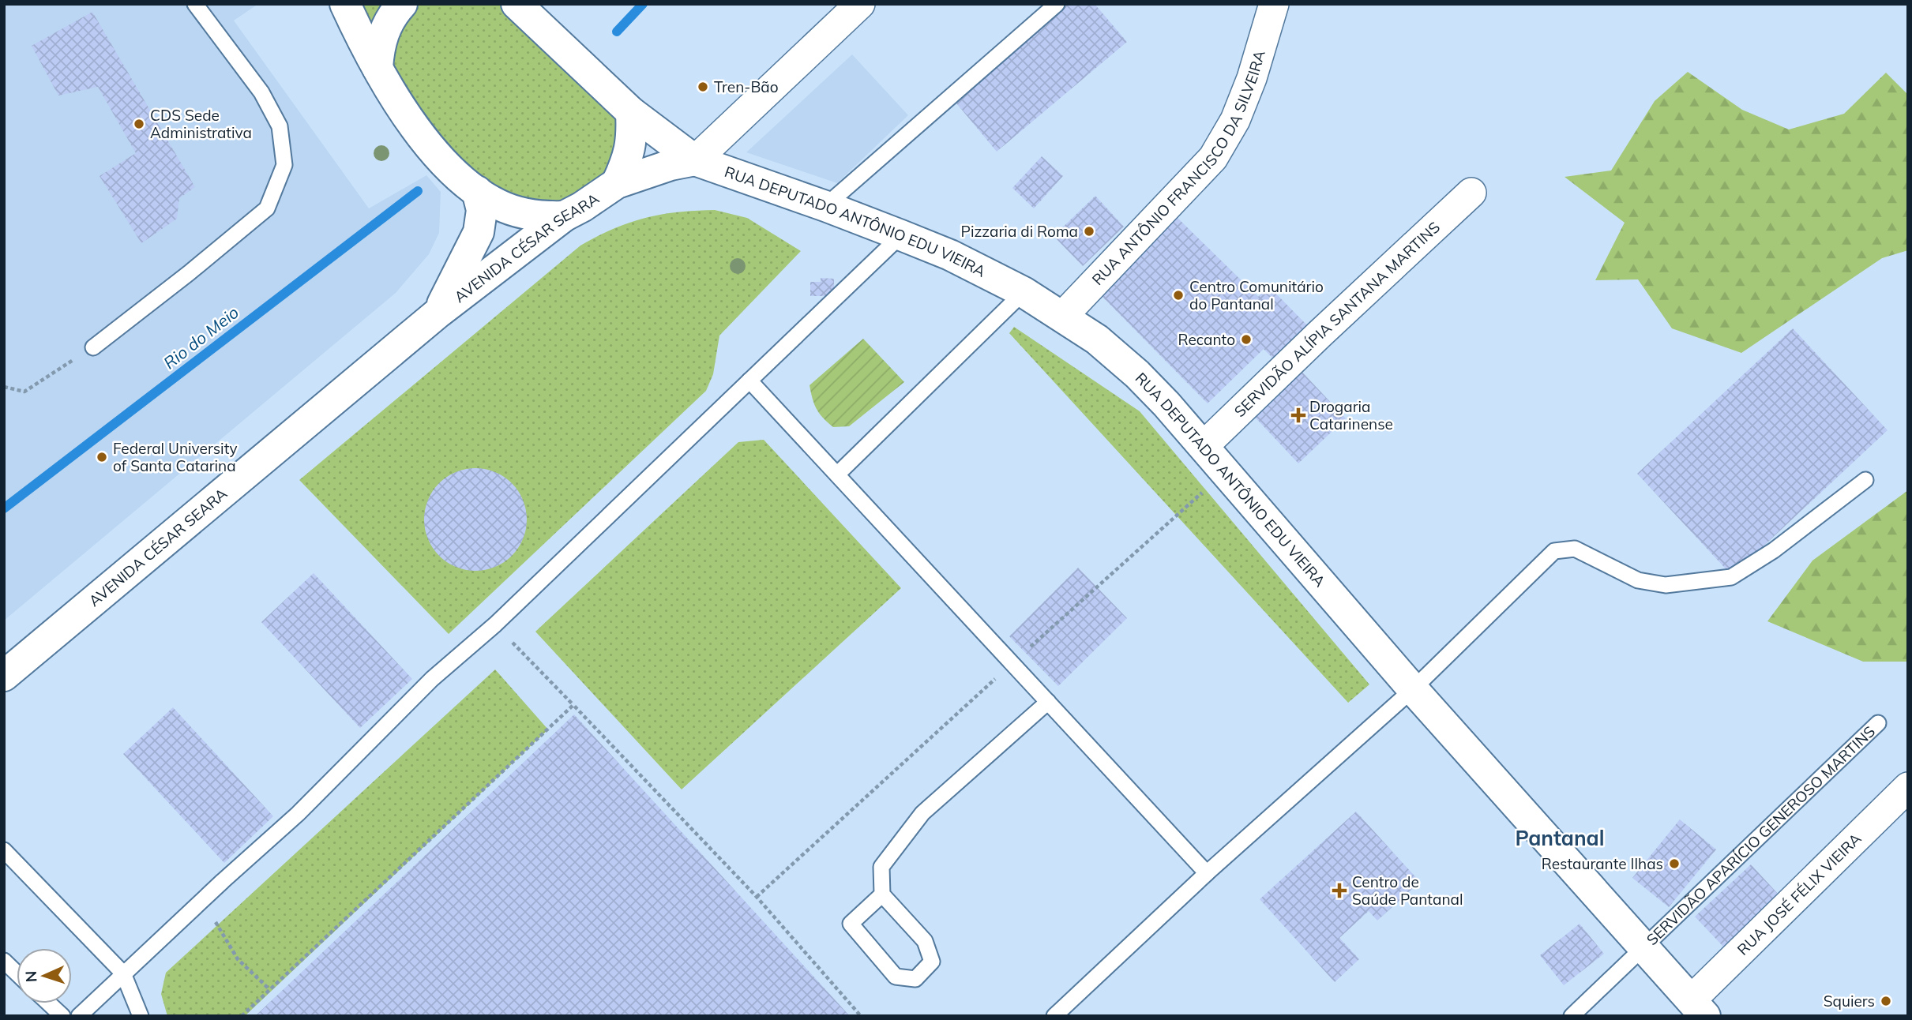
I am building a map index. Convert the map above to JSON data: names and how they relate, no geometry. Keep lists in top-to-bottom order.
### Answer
{
  "streets": {
    "main road": ["RUA DEPUTADO ANTÔNIO EDU VIEIRA", "AVENIDA CÉSAR SEARA"],
    "street": ["RUA ANTÔNIO FRANCISCO DA SILVEIRA", "SERVIDÃO ALÍPIA SANTANA MARTINS", "RUA JOSÉ FÉLIX VIEIRA"],
    "lane": ["SERVIDÃO APARÍCIO GENEROSO MARTINS"]
  },
  "crossings": [
    ["RUA ANTÔNIO FRANCISCO DA SILVEIRA", "RUA DEPUTADO ANTÔNIO EDU VIEIRA"],
    ["RUA DEPUTADO ANTÔNIO EDU VIEIRA", "AVENIDA CÉSAR SEARA"],
    ["RUA DEPUTADO ANTÔNIO EDU VIEIRA", "SERVIDÃO ALÍPIA SANTANA MARTINS"],
    ["RUA DEPUTADO ANTÔNIO EDU VIEIRA", "SERVIDÃO APARÍCIO GENEROSO MARTINS"],
    ["RUA DEPUTADO ANTÔNIO EDU VIEIRA", "RUA JOSÉ FÉLIX VIEIRA"]
  ],
  "districts": ["Pantanal"],
  "water": ["Rio do Meio"],
  "places": {
    "other": [
      "Tren-Bão",
      "CDS Sede Administrativa",
      "Pizzaria di Roma",
      "Centro Comunitário do Pantanal",
      "Recanto",
      "Federal University of Santa Catarina",
      "Restaurante Ilhas",
      "Squiers"
    ],
    "health": ["Drogaria Catarinense", "Centro de Saúde Pantanal"]
  },
  "north": "left"
}
